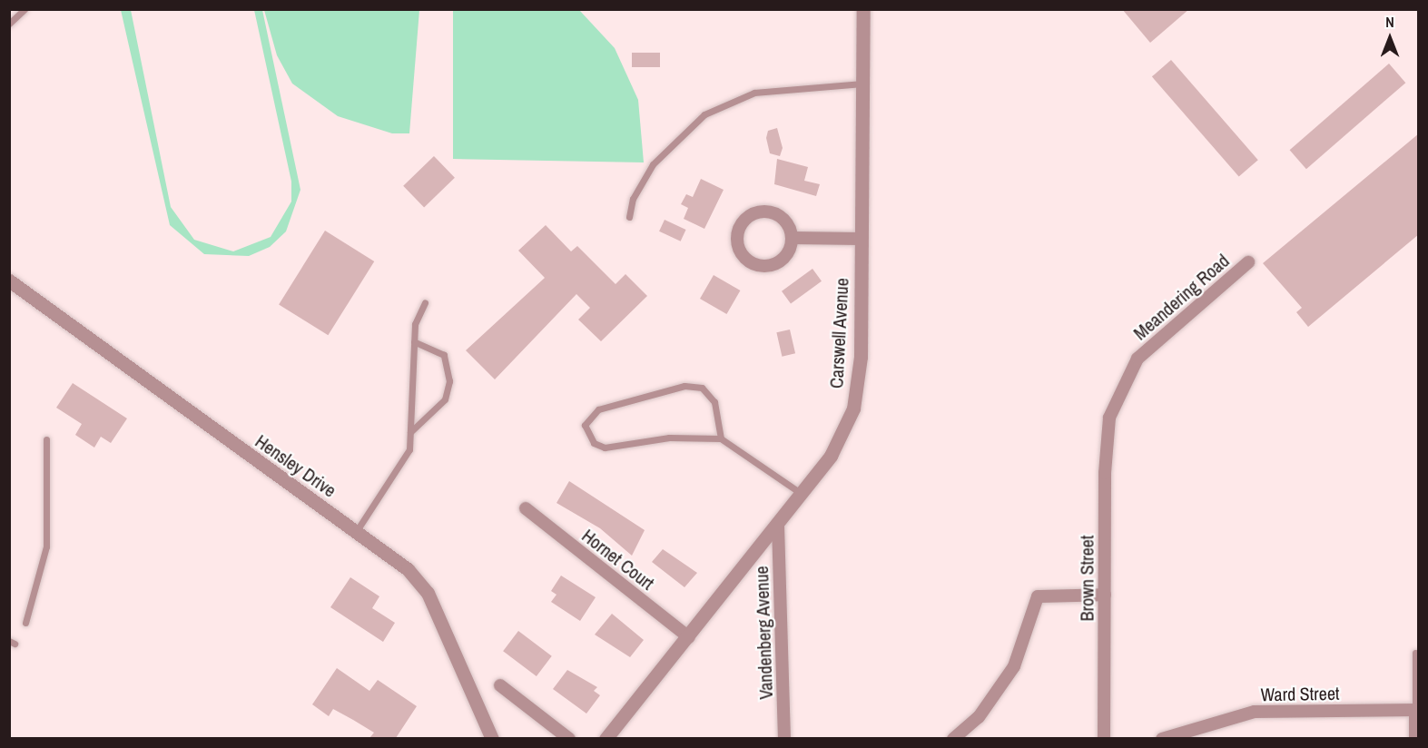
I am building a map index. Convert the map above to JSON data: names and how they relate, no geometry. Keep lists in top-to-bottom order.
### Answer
{
  "streets": {
    "street": [
      "Meandering Road",
      "Carswell Avenue",
      "Hensley Drive",
      "Hornet Court",
      "Brown Street",
      "Vandenberg Avenue",
      "Ward Street"
    ]
  },
  "crossings": [
    ["Meandering Road", "Brown Street"],
    ["Carswell Avenue", "Hornet Court"],
    ["Carswell Avenue", "Vandenberg Avenue"]
  ],
  "north": "top"
}
